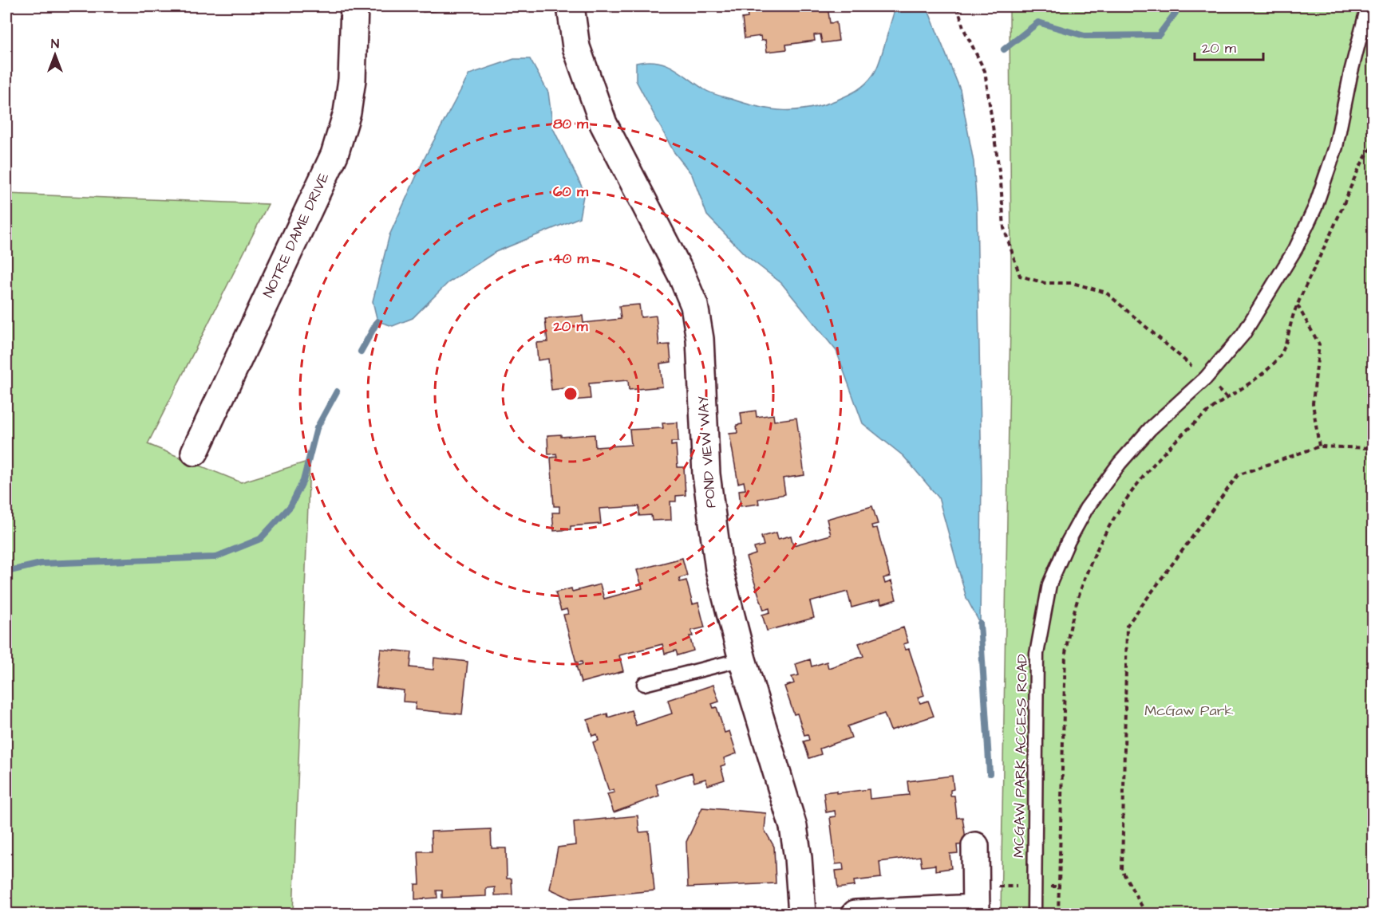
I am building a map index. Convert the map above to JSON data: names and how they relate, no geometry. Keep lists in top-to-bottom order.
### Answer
{
  "streets": {
    "street": ["NOTRE DAME DRIVE", "POND VIEW WAY"],
    "lane": ["MCGAW PARK ACCESS ROAD"]
  },
  "parks": ["McGaw Park"],
  "scale_bar": "20 m",
  "north": "top",
  "rings": [
    "80 m",
    "60 m",
    "40 m",
    "20 m"
  ]
}
